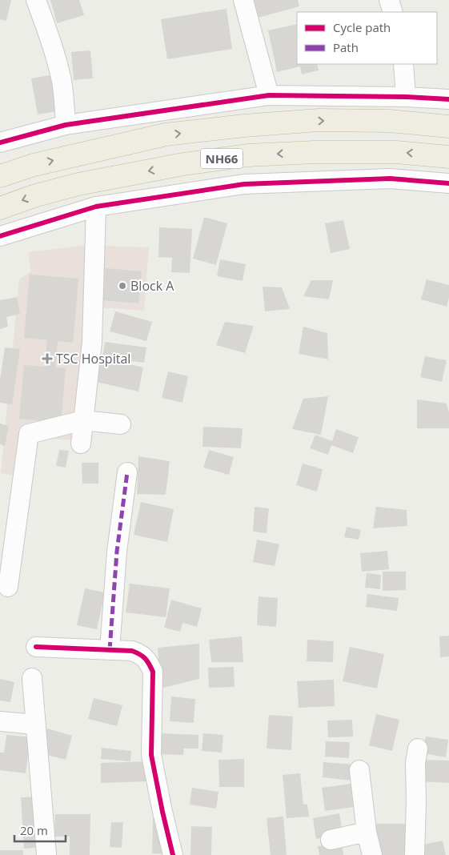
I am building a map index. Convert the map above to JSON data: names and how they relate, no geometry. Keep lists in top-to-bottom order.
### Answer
{
  "streets": {
    "highway": ["NH66"]
  },
  "places": {
    "other": ["Block A"],
    "health": ["TSC Hospital"]
  },
  "legend": ["Cycle path", "Path"],
  "scale_bar": "20 m"
}
